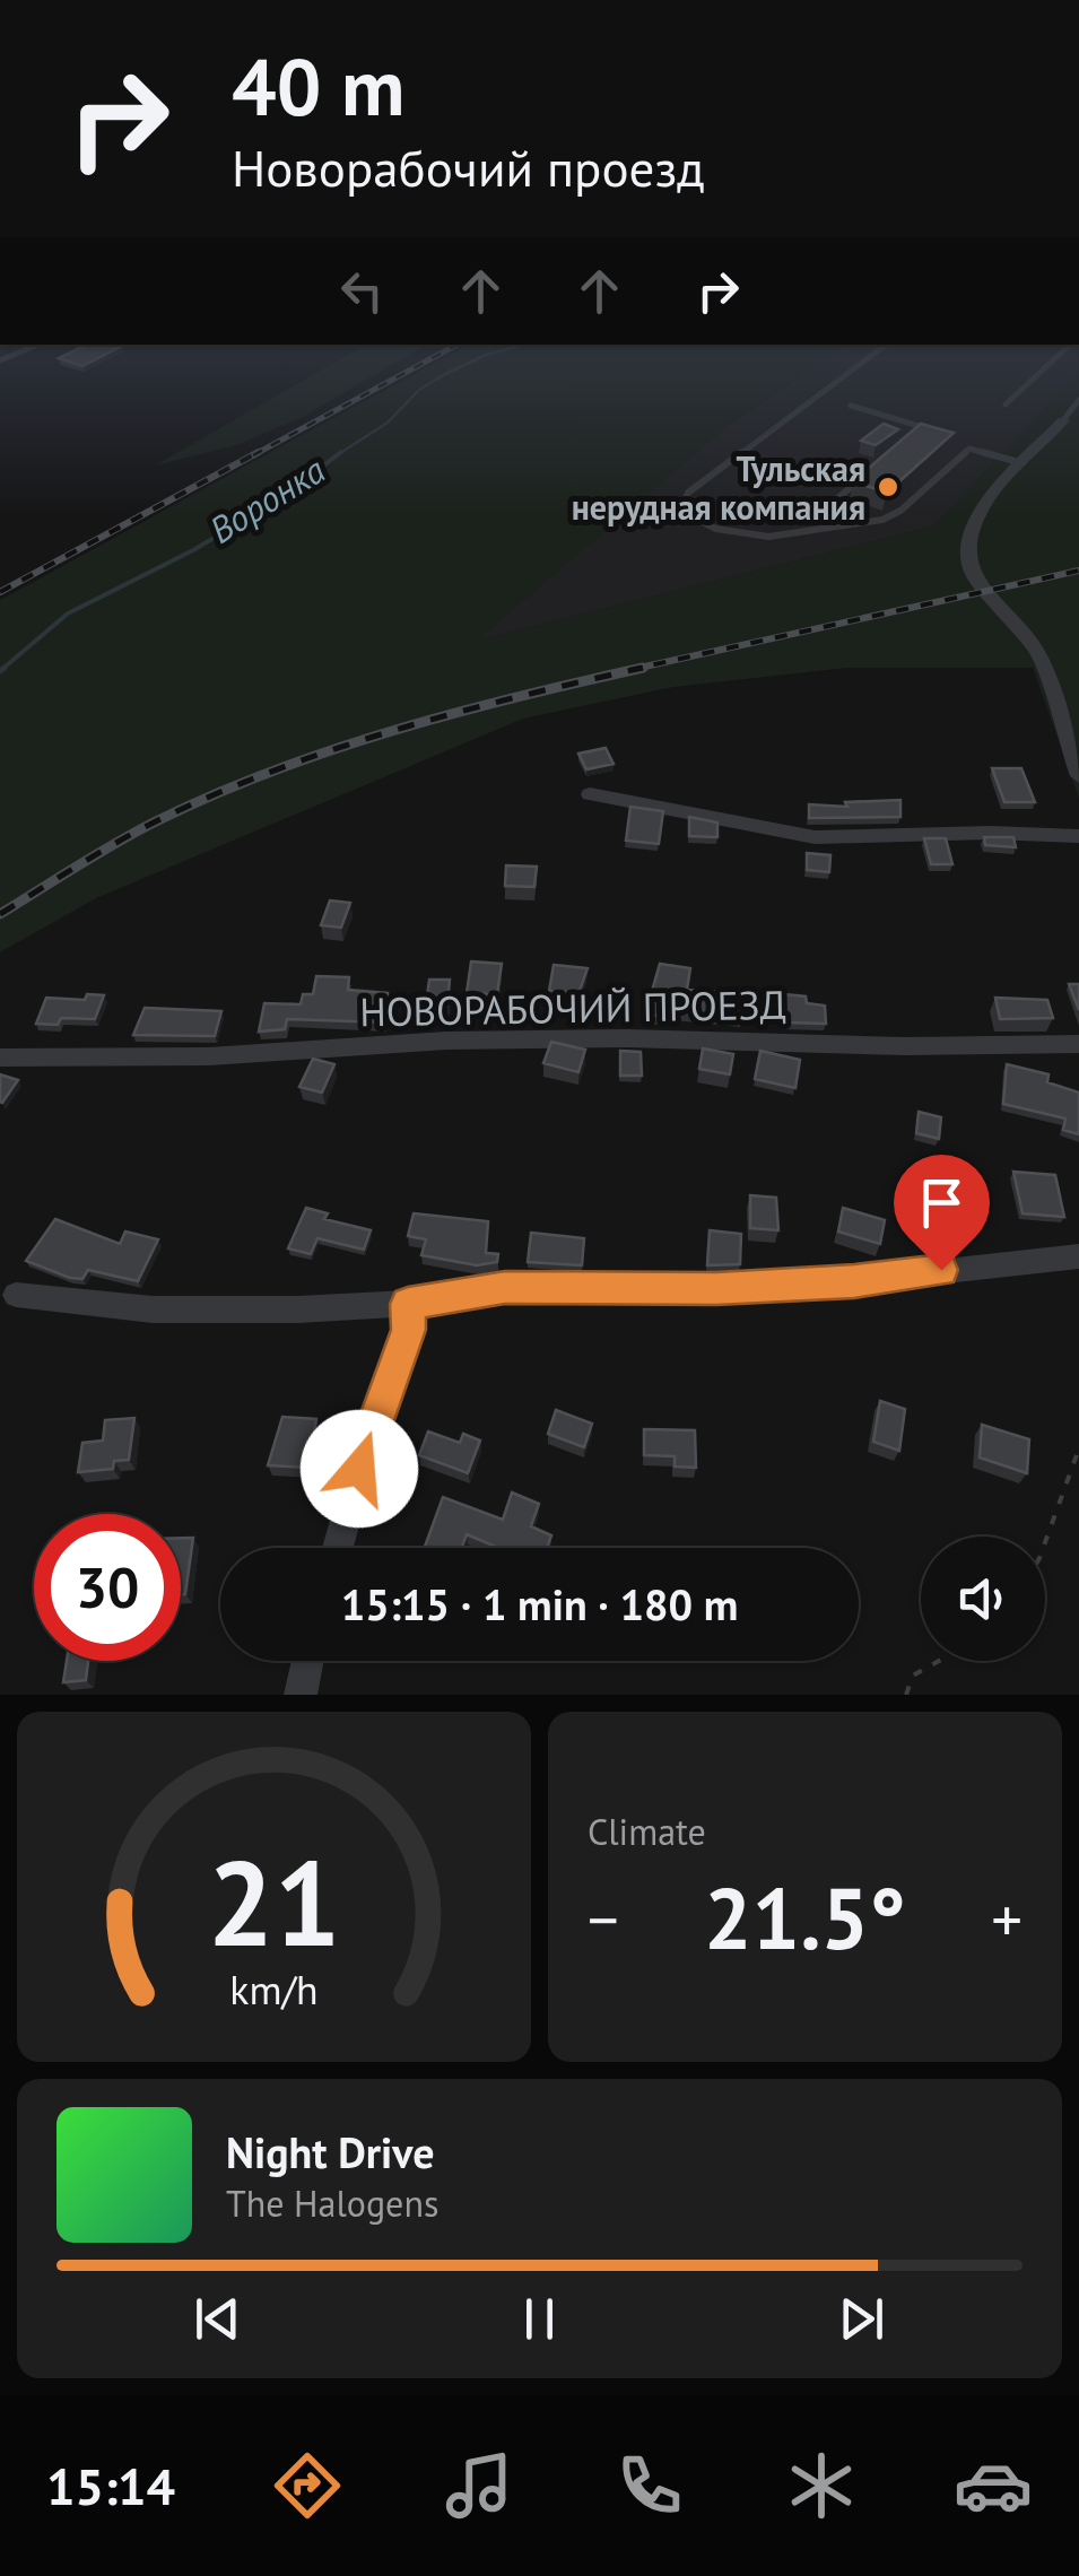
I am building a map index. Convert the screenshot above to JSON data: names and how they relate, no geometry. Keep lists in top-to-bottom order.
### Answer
{
  "streets": {
    "street": ["НОВОРАБОЧИЙ ПРОЕЗД"]
  },
  "water": ["Воронка"],
  "places": ["Тульская нерудная компания"],
  "page": {
    "turn": ["40 m", "Новорабочий проезд"],
    "limit": "30",
    "trip": "15:15 · 1 min · 180 m",
    "tile": "Climate",
    "heat": ["−", "21.5°", "+"],
    "song": ["Night Drive", "The Halogens"],
    "tabs": "15:14",
    "gauge": ["21", "km/h"]
  }
}
